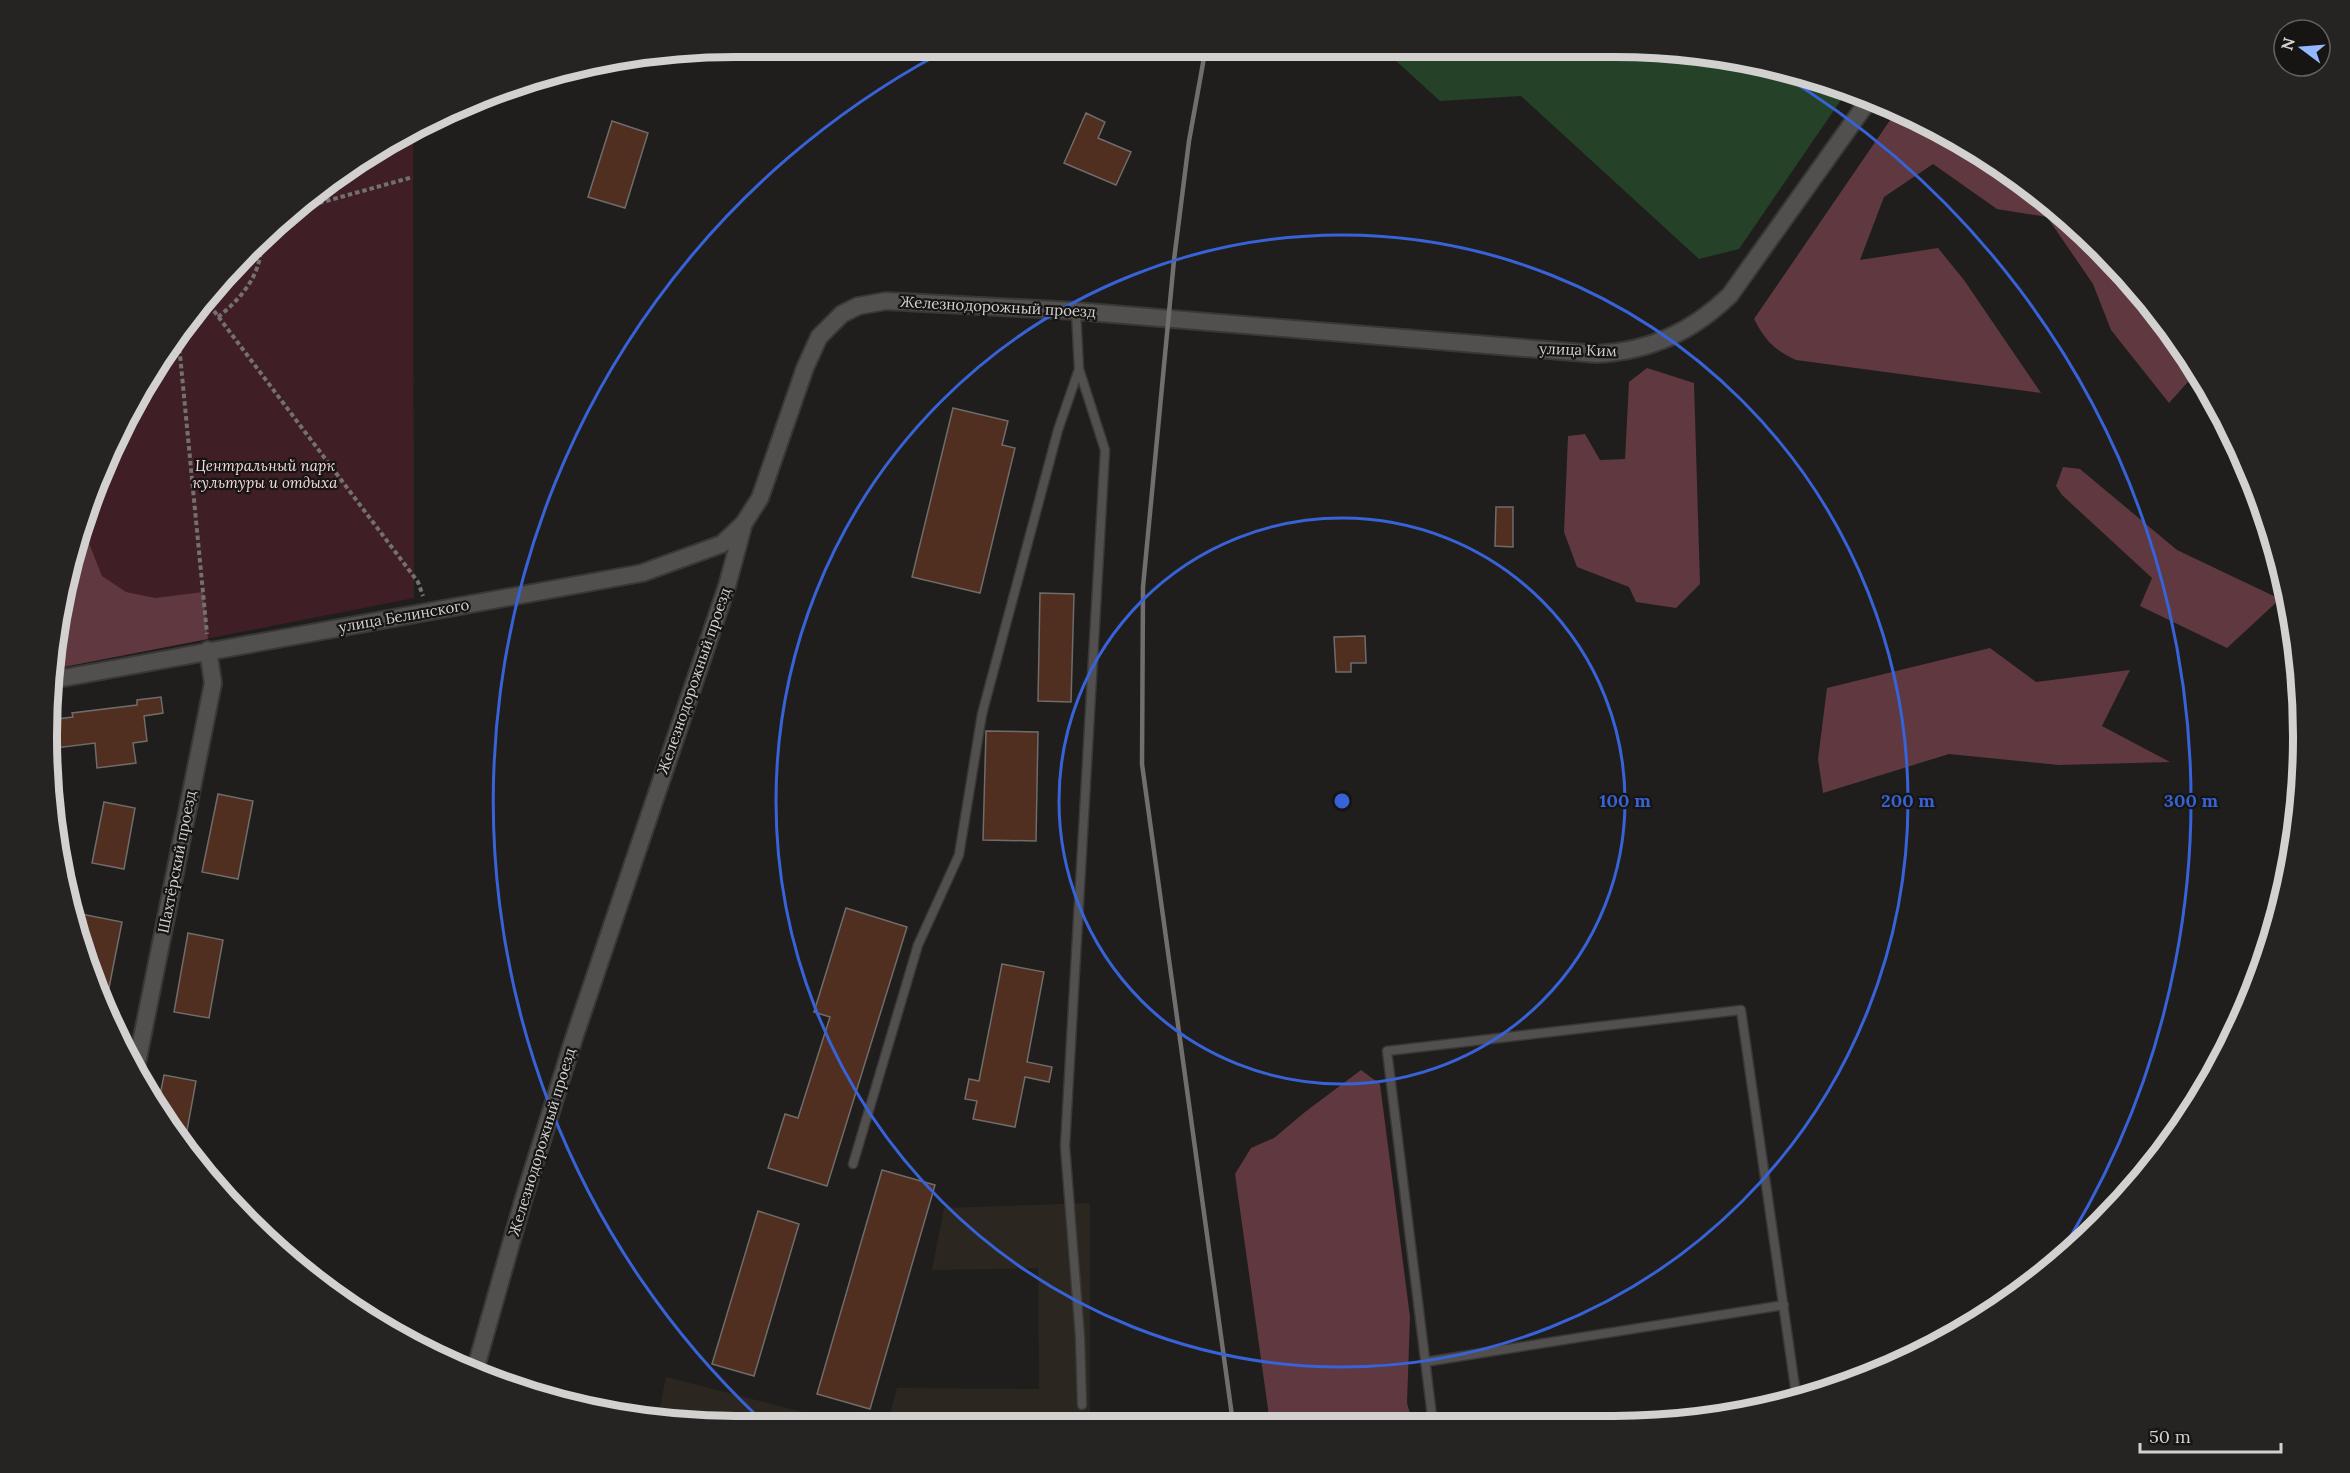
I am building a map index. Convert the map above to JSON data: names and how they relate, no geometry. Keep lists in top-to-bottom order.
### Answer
{
  "streets": {
    "street": [
      "Железнодорожный проезд",
      "улица Ким",
      "улица Белинского",
      "Шахтёрский проезд"
    ]
  },
  "crossings": [
    ["Железнодорожный проезд", "улица Ким"],
    ["Железнодорожный проезд", "улица Белинского"],
    ["улица Белинского", "Шахтёрский проезд"]
  ],
  "parks": ["Центральный парк культуры и отдыха"],
  "scale_bar": "50 m",
  "north": "left",
  "rings": ["100 m", "200 m", "300 m"]
}
